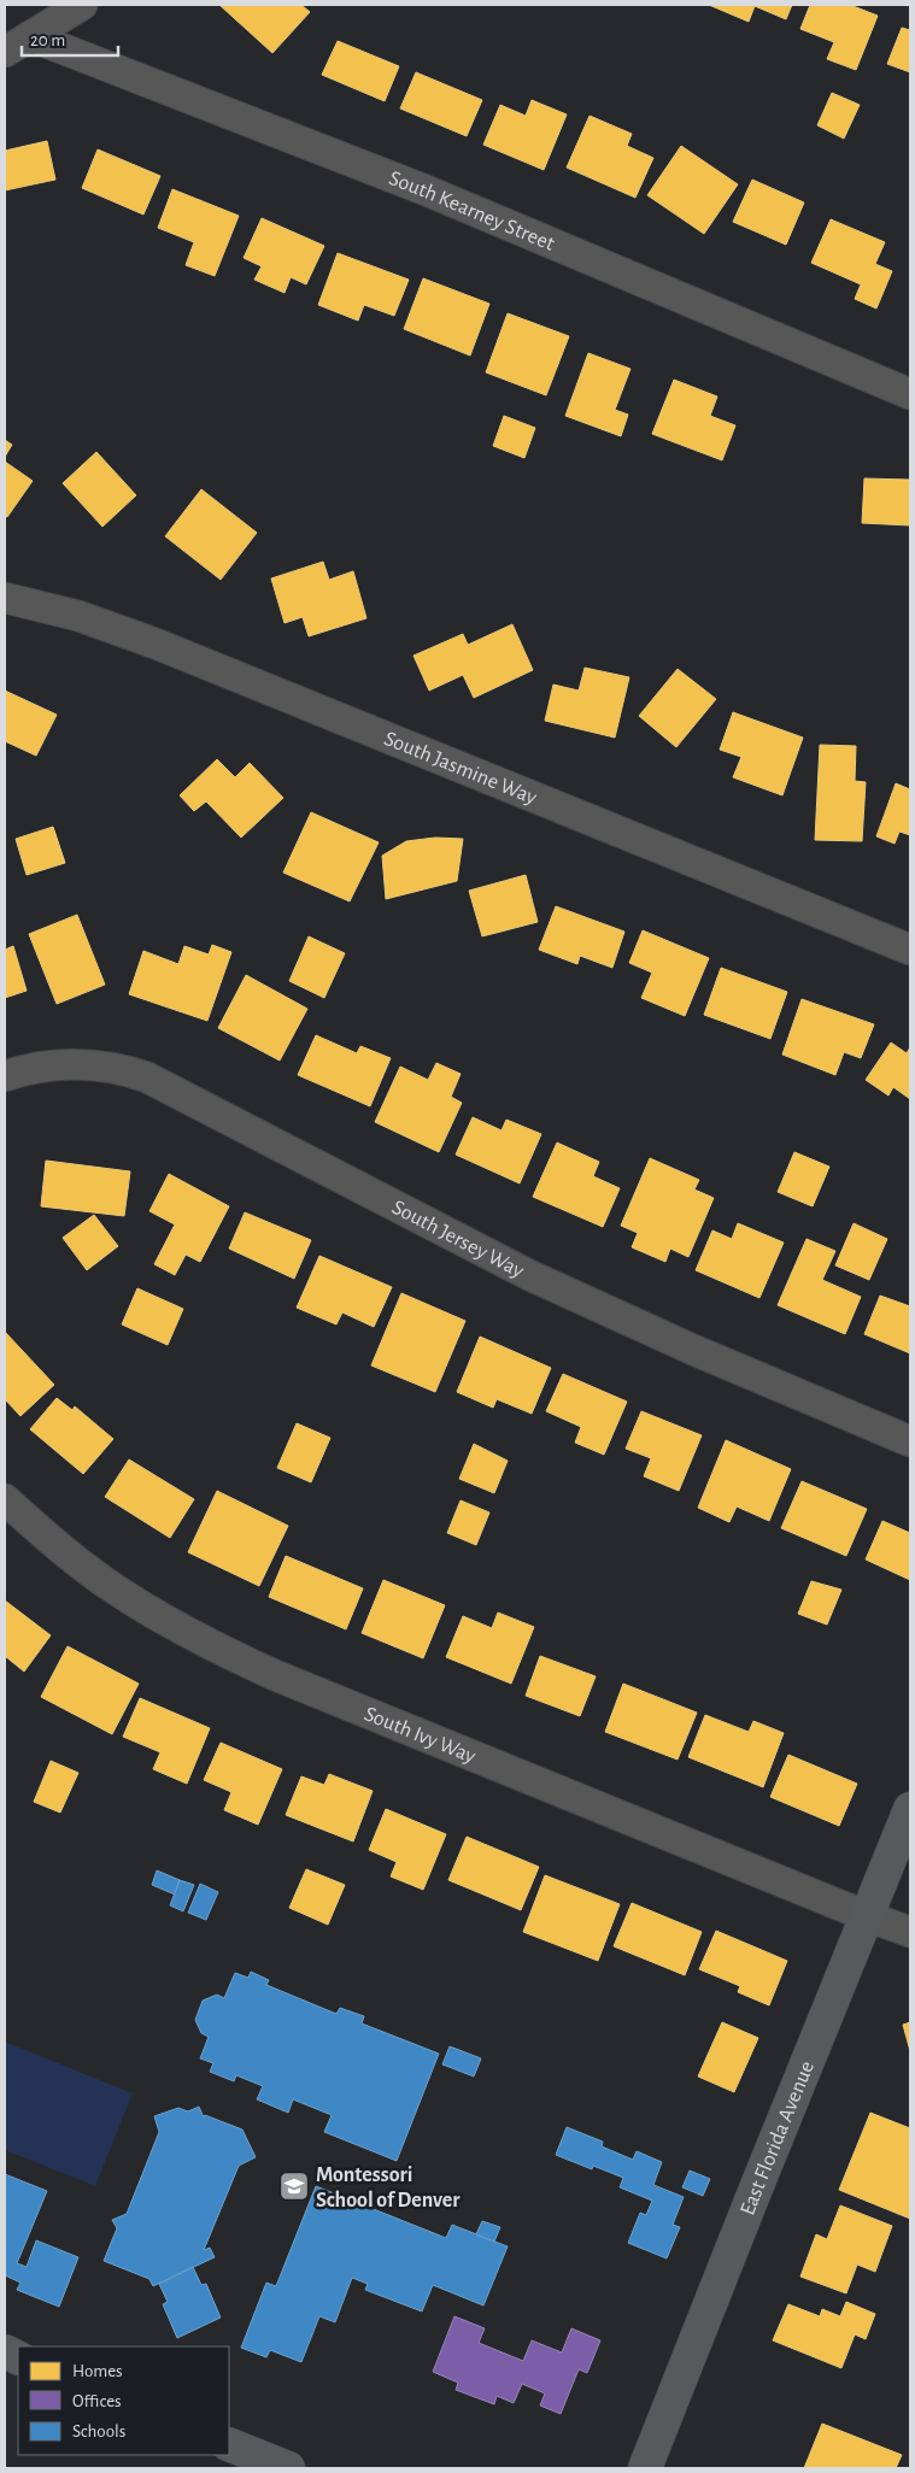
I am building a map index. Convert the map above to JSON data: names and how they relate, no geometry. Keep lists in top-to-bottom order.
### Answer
{
  "streets": {
    "street": [
      "South Kearney Street",
      "South Jasmine Way",
      "South Jersey Way",
      "South Ivy Way",
      "East Florida Avenue"
    ]
  },
  "crossings": [
    ["South Ivy Way", "East Florida Avenue"]
  ],
  "places": {
    "school or university": ["Montessori School of Denver"]
  },
  "legend": ["Homes", "Offices", "Schools"],
  "scale_bar": "20 m"
}
